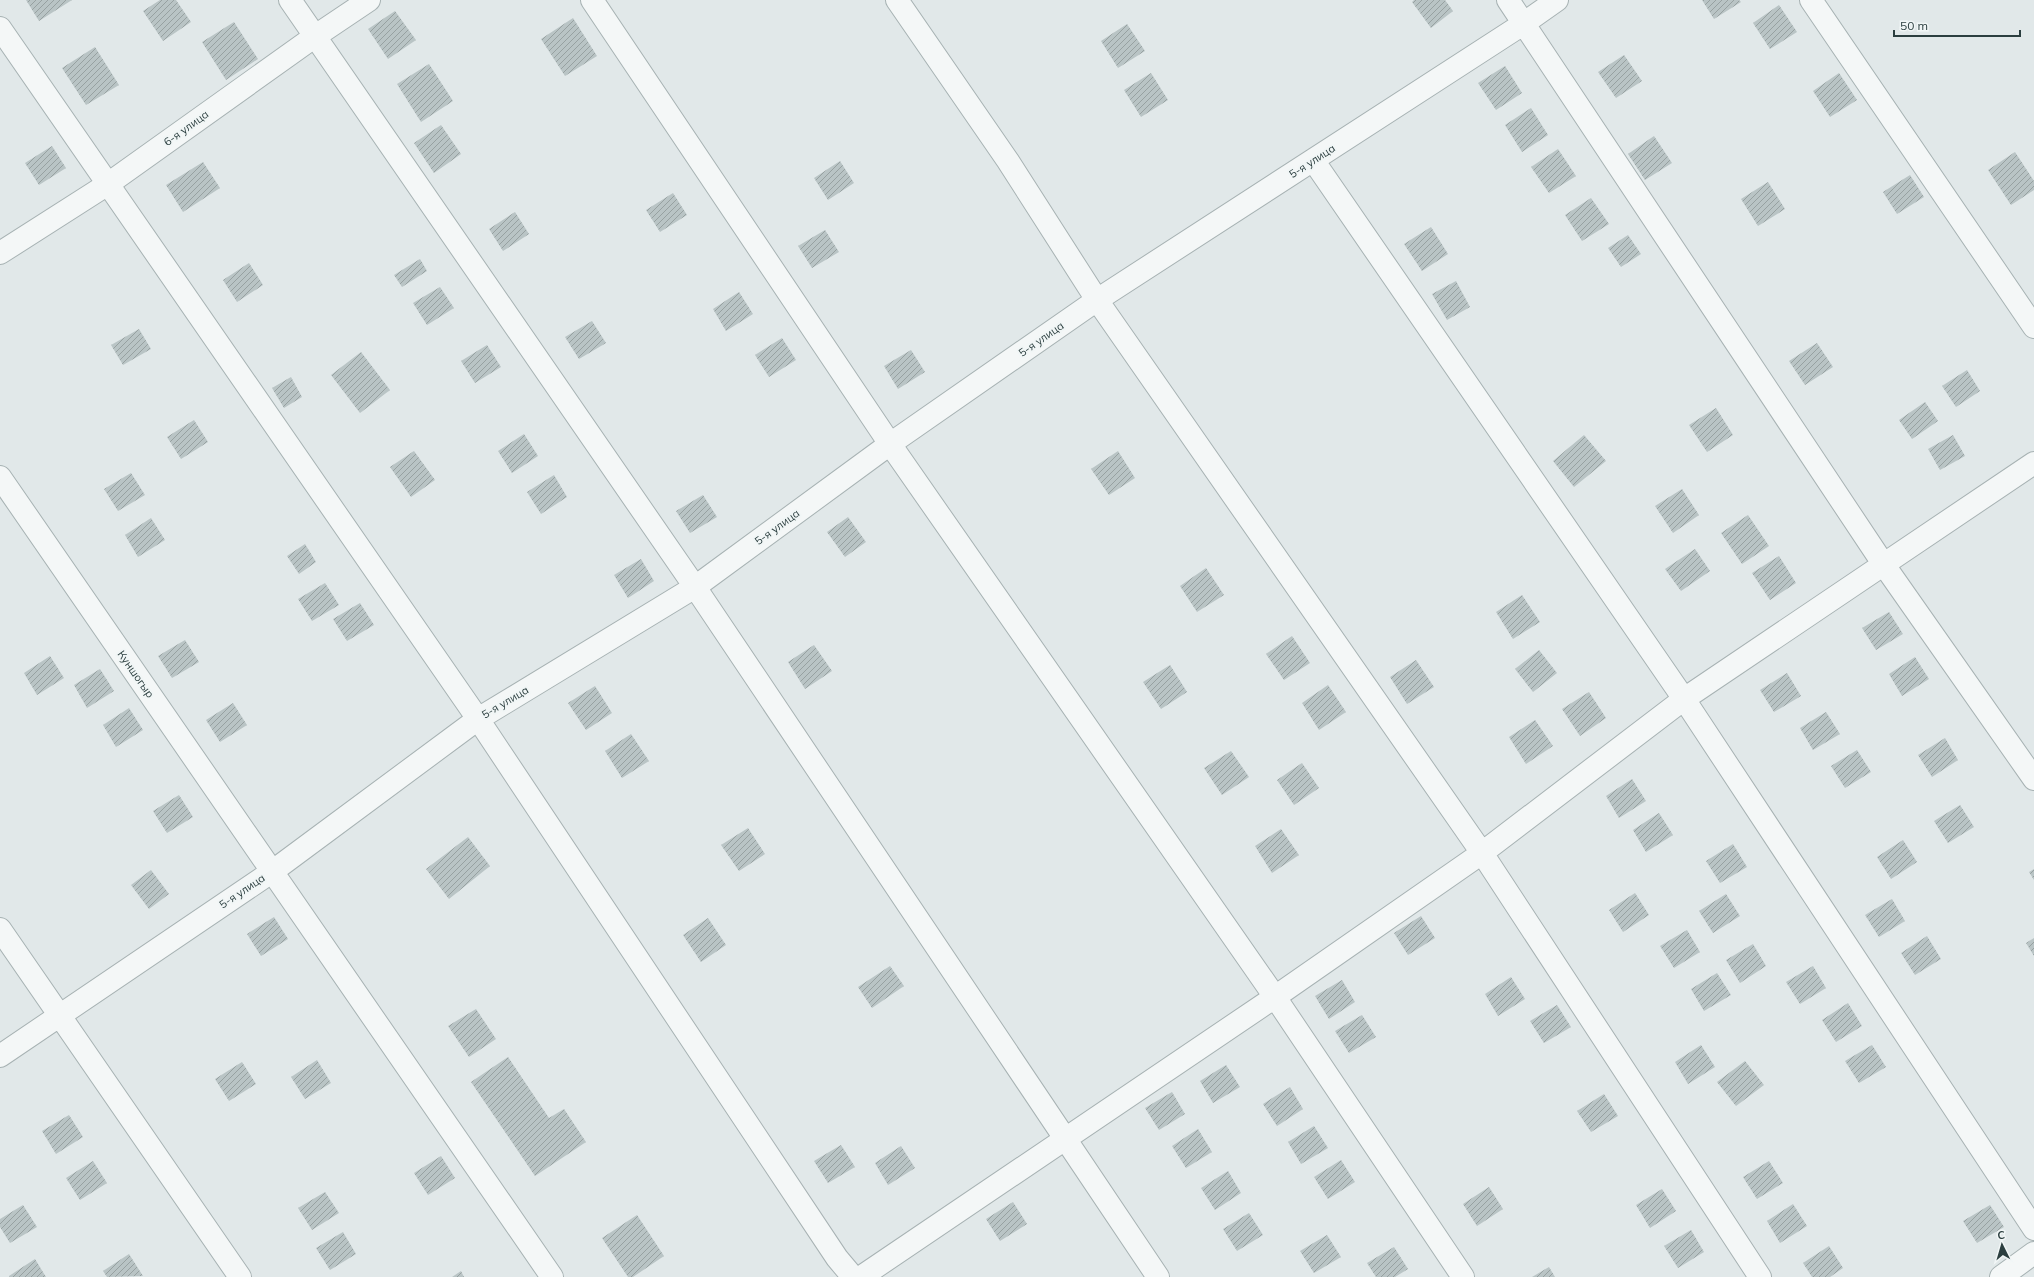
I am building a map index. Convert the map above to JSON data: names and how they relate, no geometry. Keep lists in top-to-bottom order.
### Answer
{
  "streets": {
    "street": ["6-я улица", "5-я улица", "Куншогыр"]
  },
  "crossings": [
    ["5-я улица", "Куншогыр"]
  ],
  "scale_bar": "50 m",
  "north": "top"
}
